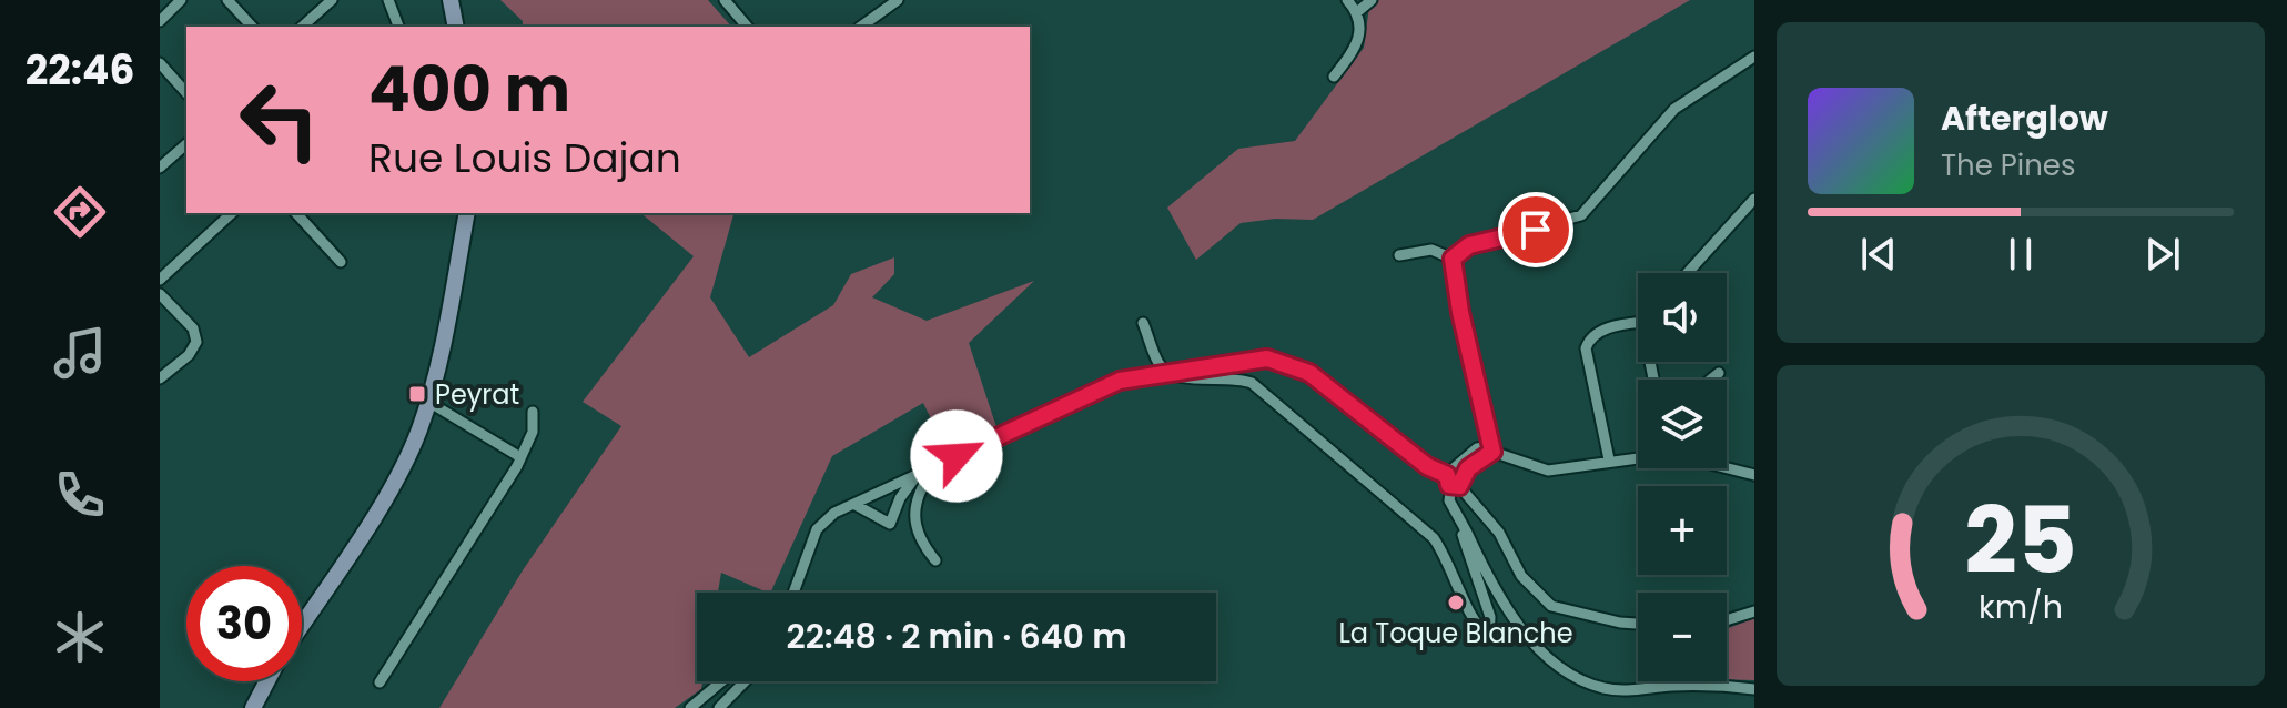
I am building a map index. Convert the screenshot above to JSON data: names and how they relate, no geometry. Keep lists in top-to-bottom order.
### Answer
{
  "places": {
    "transit": ["Peyrat"],
    "other": ["La Toque Blanche"]
  },
  "page": {
    "tabs": "22:46",
    "turn": ["400 m", "Rue Louis Dajan"],
    "song": ["Afterglow", "The Pines"],
    "map_buttons": ["+", "−"],
    "limit": "30",
    "trip": "22:48 · 2 min · 640 m",
    "gauge": ["25", "km/h"]
  }
}
